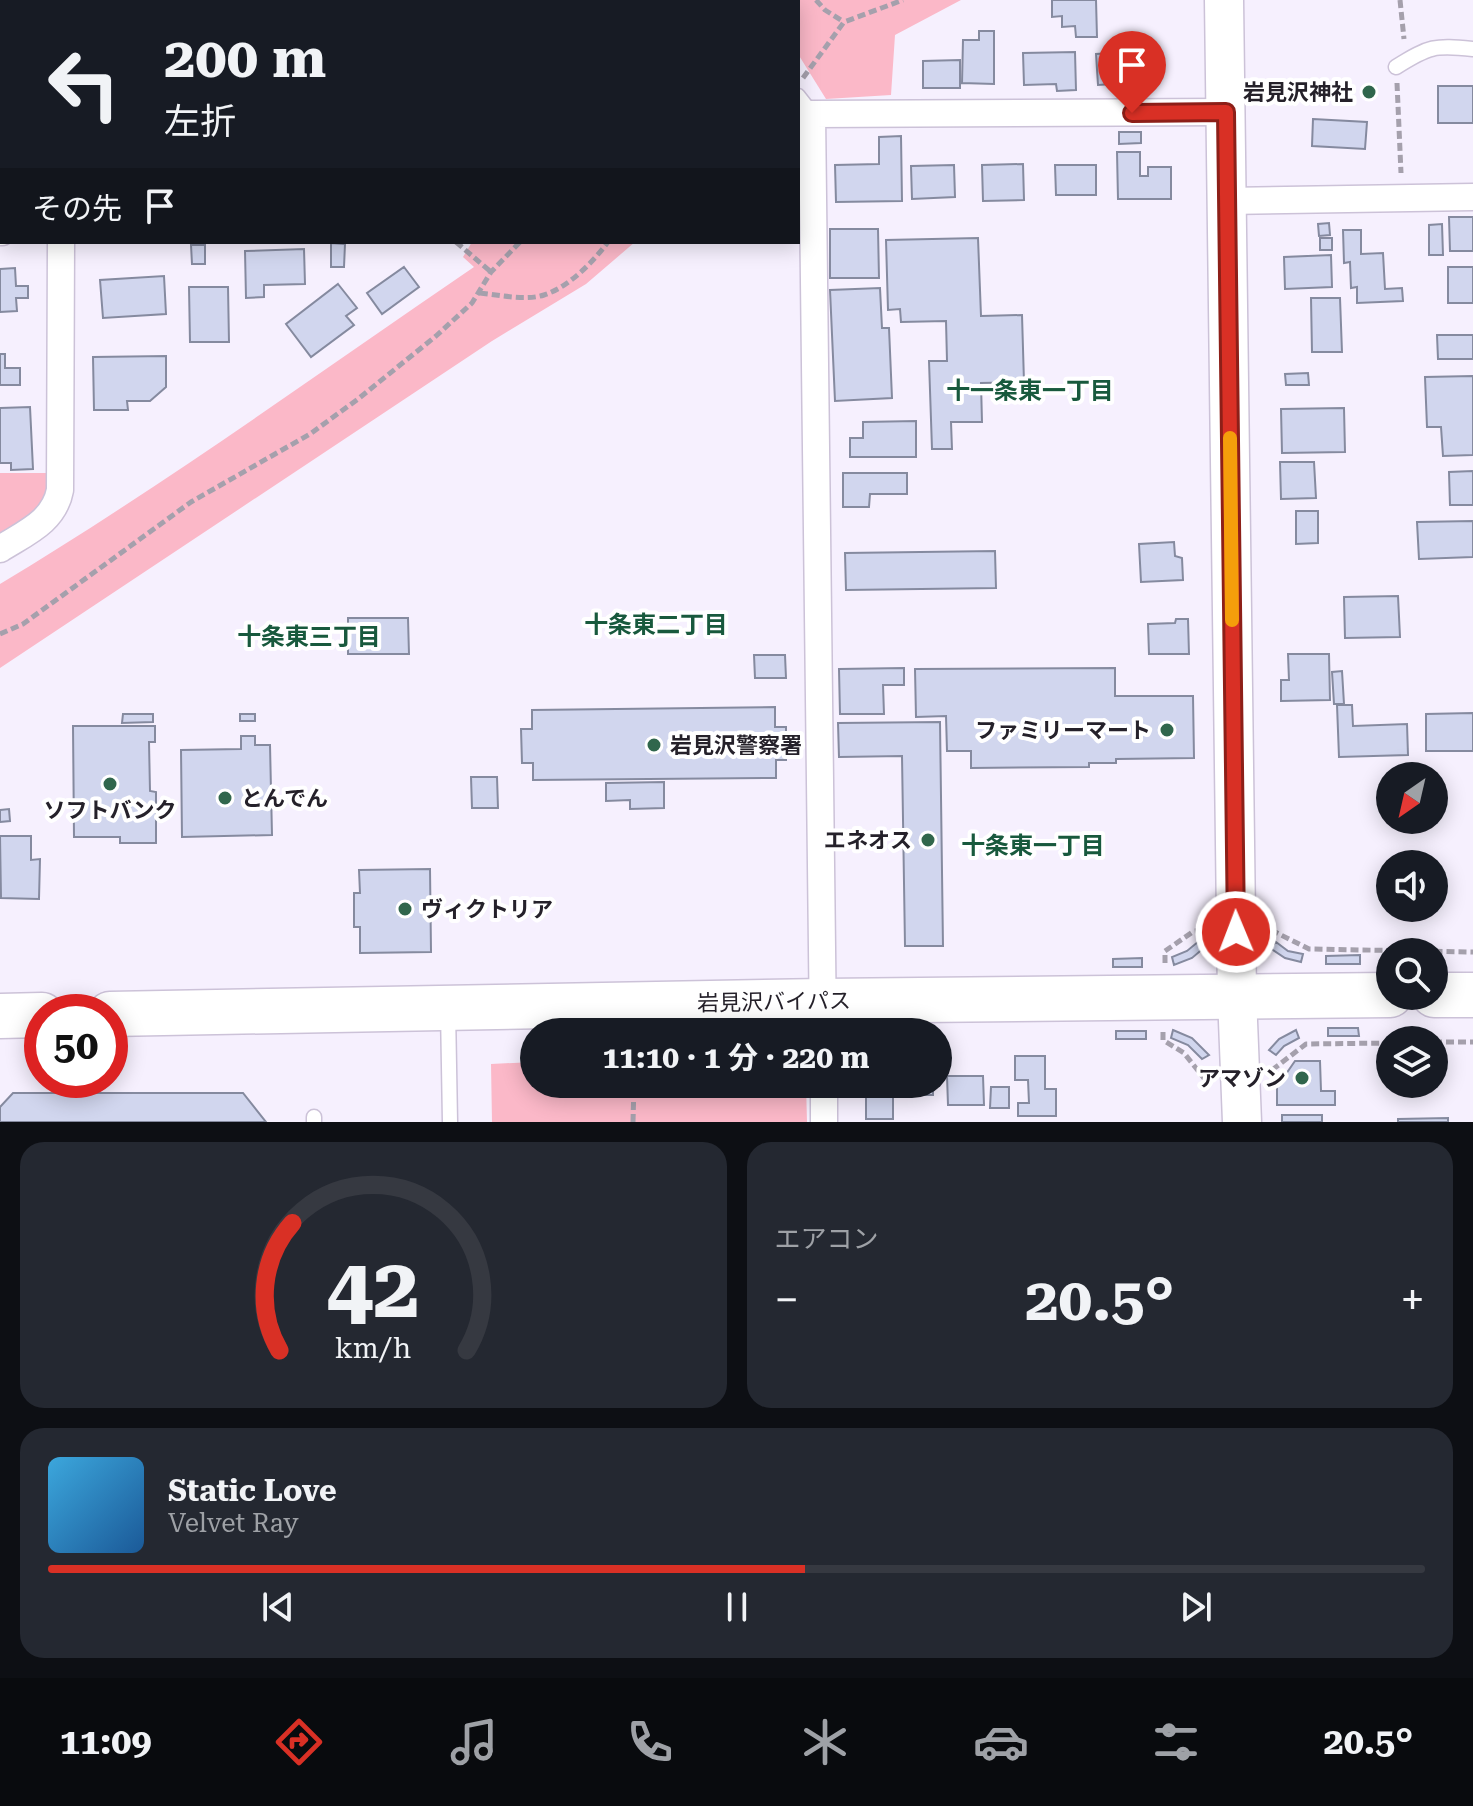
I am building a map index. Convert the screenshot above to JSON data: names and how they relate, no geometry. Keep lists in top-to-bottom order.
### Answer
{
  "streets": {
    "highway": ["岩見沢バイパス"]
  },
  "districts": [
    "十一条東一丁目",
    "十条東二丁目",
    "十条東三丁目",
    "十条東一丁目"
  ],
  "places": [
    "岩見沢神社",
    "ファミリーマート",
    "岩見沢警察署",
    "ソフトバンク",
    "とんでん",
    "エネオス",
    "ヴィクトリア",
    "アマゾン"
  ],
  "north": "bottom left",
  "page": {
    "turn": ["200 m", "左折"],
    "then": "その先",
    "limit": "50",
    "trip": "11:10 · 1 分 · 220 m",
    "tile": "エアコン",
    "heat": ["−", "20.5°", "+"],
    "song": ["Static Love", "Velvet Ray"],
    "tabs": ["11:09", "20.5°"],
    "gauge": ["42", "km/h"]
  }
}
